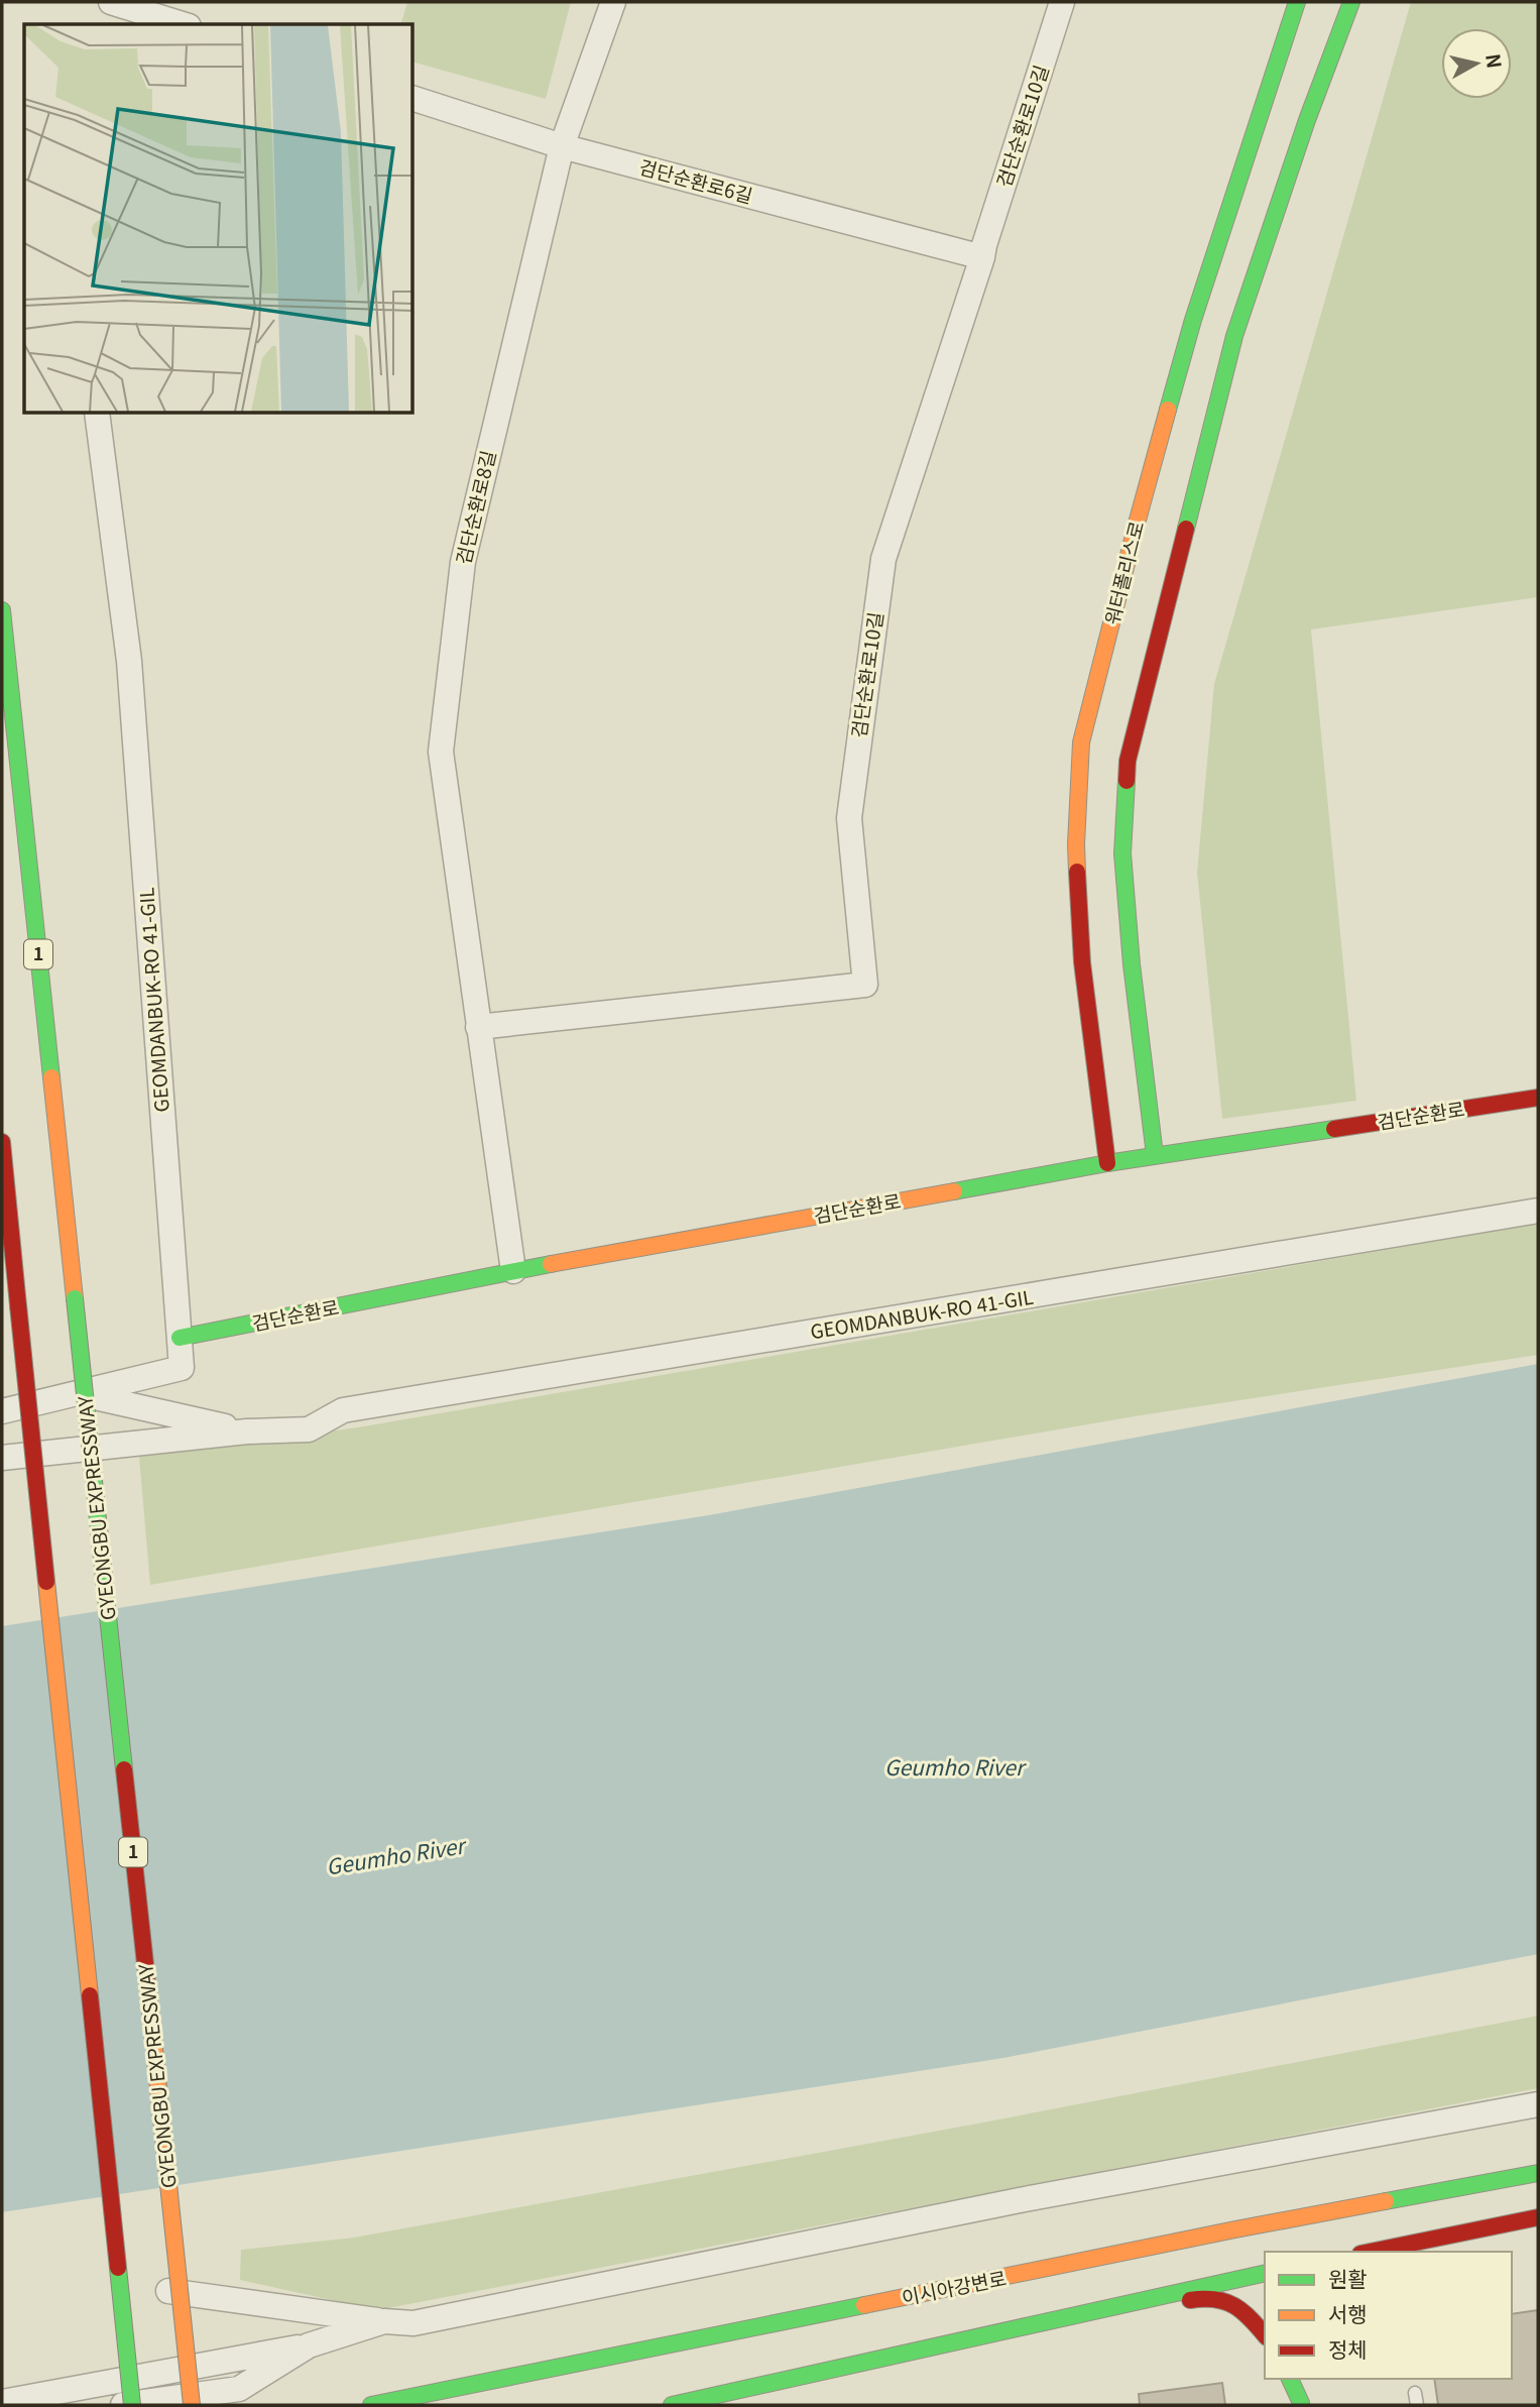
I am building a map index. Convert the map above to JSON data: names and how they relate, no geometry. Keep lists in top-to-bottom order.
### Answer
{
  "streets": {
    "main road": [
      "워터폴리스로",
      "1",
      "검단순환로",
      "GYEONGBU EXPRESSWAY",
      "이시아강변로"
    ],
    "street": [
      "검단순환로10길",
      "검단순환로6길",
      "검단순환로8길",
      "GEOMDANBUK-RO 41-GIL"
    ]
  },
  "crossings": [
    ["검단순환로10길", "검단순환로6길"],
    ["검단순환로10길", "검단순환로8길"],
    ["검단순환로6길", "검단순환로8길"],
    ["검단순환로8길", "검단순환로"],
    ["워터폴리스로", "검단순환로"],
    ["GEOMDANBUK-RO 41-GIL", "검단순환로"]
  ],
  "water": ["Geumho River"],
  "legend": ["원활", "서행", "정체"],
  "north": "right"
}
